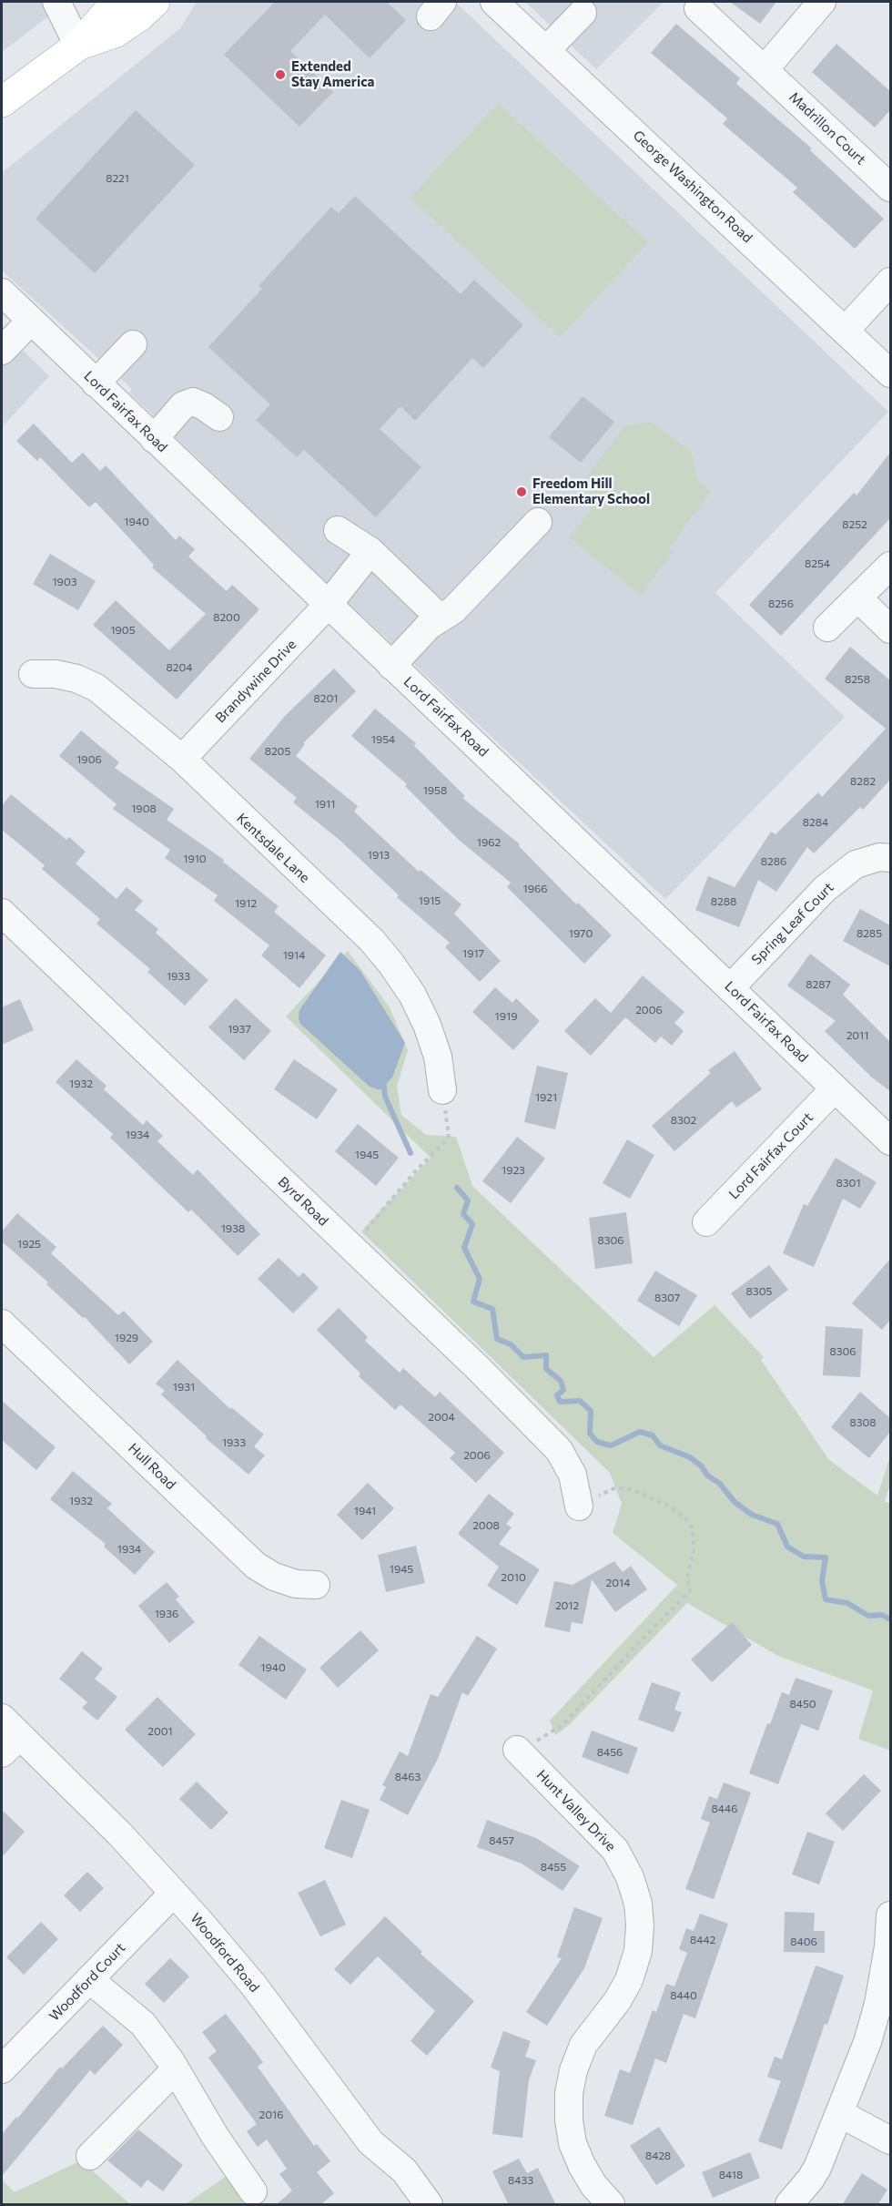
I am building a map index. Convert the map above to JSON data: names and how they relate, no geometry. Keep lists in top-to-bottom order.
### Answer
{
  "streets": {
    "street": [
      "Madrillon Court",
      "George Washington Road",
      "Lord Fairfax Road",
      "Brandywine Drive",
      "Kentsdale Lane",
      "Spring Leaf Court",
      "Lord Fairfax Court",
      "Byrd Road",
      "Hull Road",
      "Hunt Valley Drive",
      "Woodford Road",
      "Woodford Court"
    ]
  },
  "crossings": [
    ["Lord Fairfax Road", "Brandywine Drive"],
    ["Lord Fairfax Road", "Spring Leaf Court"],
    ["Lord Fairfax Road", "Lord Fairfax Court"],
    ["Brandywine Drive", "Kentsdale Lane"],
    ["Woodford Road", "Woodford Court"]
  ],
  "places": ["Extended Stay America", "Freedom Hill Elementary School"],
  "house_numbers": [
    "8221",
    "1940",
    "8252",
    "8254",
    "1903",
    "8256",
    "8200",
    "1905",
    "8204",
    "8258",
    "8201",
    "1954",
    "8205",
    "1906",
    "8282",
    "1958",
    "1911",
    "1908",
    "8284",
    "1962",
    "1913",
    "1910",
    "8286",
    "1966",
    "1915",
    "8288",
    "1912",
    "1970",
    "8285",
    "1917",
    "1914",
    "1933",
    "8287",
    "2006",
    "1919",
    "1937",
    "2011",
    "1932",
    "1921",
    "8302",
    "1934",
    "1945",
    "1923",
    "8301",
    "1938",
    "8306",
    "1925",
    "8305",
    "8307",
    "1929",
    "8306",
    "1931",
    "2004",
    "8308",
    "1933",
    "2006",
    "1932",
    "1941",
    "2008",
    "1934",
    "1945",
    "2010",
    "2014",
    "2012",
    "1936",
    "1940",
    "8450",
    "2001",
    "8456",
    "8463",
    "8446",
    "8457",
    "8455",
    "8442",
    "8406",
    "8440",
    "2016",
    "8428",
    "8418",
    "8433"
  ]
}
